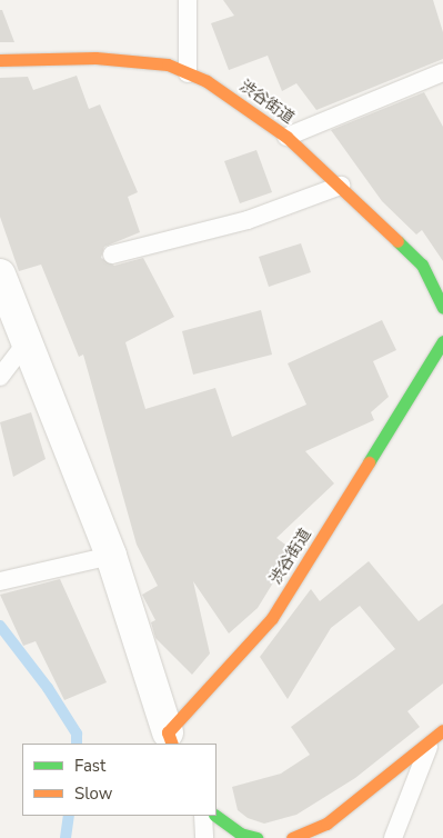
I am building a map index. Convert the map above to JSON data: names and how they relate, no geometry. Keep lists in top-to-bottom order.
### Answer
{
  "streets": {
    "main road": ["渋谷街道"]
  },
  "legend": ["Fast", "Slow"]
}
